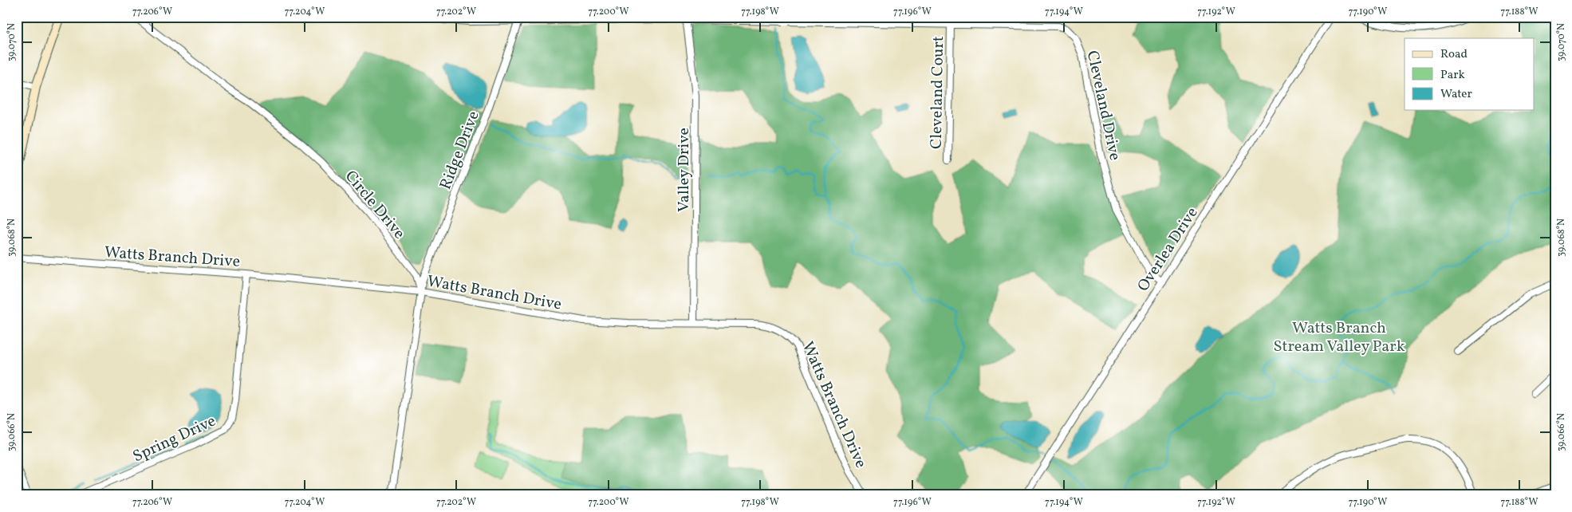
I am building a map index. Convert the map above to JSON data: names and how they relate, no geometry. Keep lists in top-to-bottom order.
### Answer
{
  "streets": {
    "street": [
      "Cleveland Court",
      "Cleveland Drive",
      "Ridge Drive",
      "Valley Drive",
      "Circle Drive",
      "Overlea Drive",
      "Watts Branch Drive",
      "Spring Drive"
    ]
  },
  "crossings": [
    ["Cleveland Court", "Cleveland Drive"],
    ["Cleveland Drive", "Ridge Drive"],
    ["Cleveland Drive", "Valley Drive"],
    ["Cleveland Drive", "Overlea Drive"],
    ["Ridge Drive", "Circle Drive"],
    ["Ridge Drive", "Watts Branch Drive"],
    ["Valley Drive", "Watts Branch Drive"],
    ["Circle Drive", "Watts Branch Drive"],
    ["Watts Branch Drive", "Spring Drive"]
  ],
  "parks": ["Watts Branch Stream Valley Park"],
  "legend": ["Road", "Park", "Water"],
  "coordinates": [
    "77.206°W",
    "77.204°W",
    "77.202°W",
    "77.200°W",
    "77.198°W",
    "77.196°W",
    "77.194°W",
    "77.192°W",
    "77.190°W",
    "77.188°W",
    "39.070°N",
    "39.068°N",
    "39.066°N"
  ]
}
